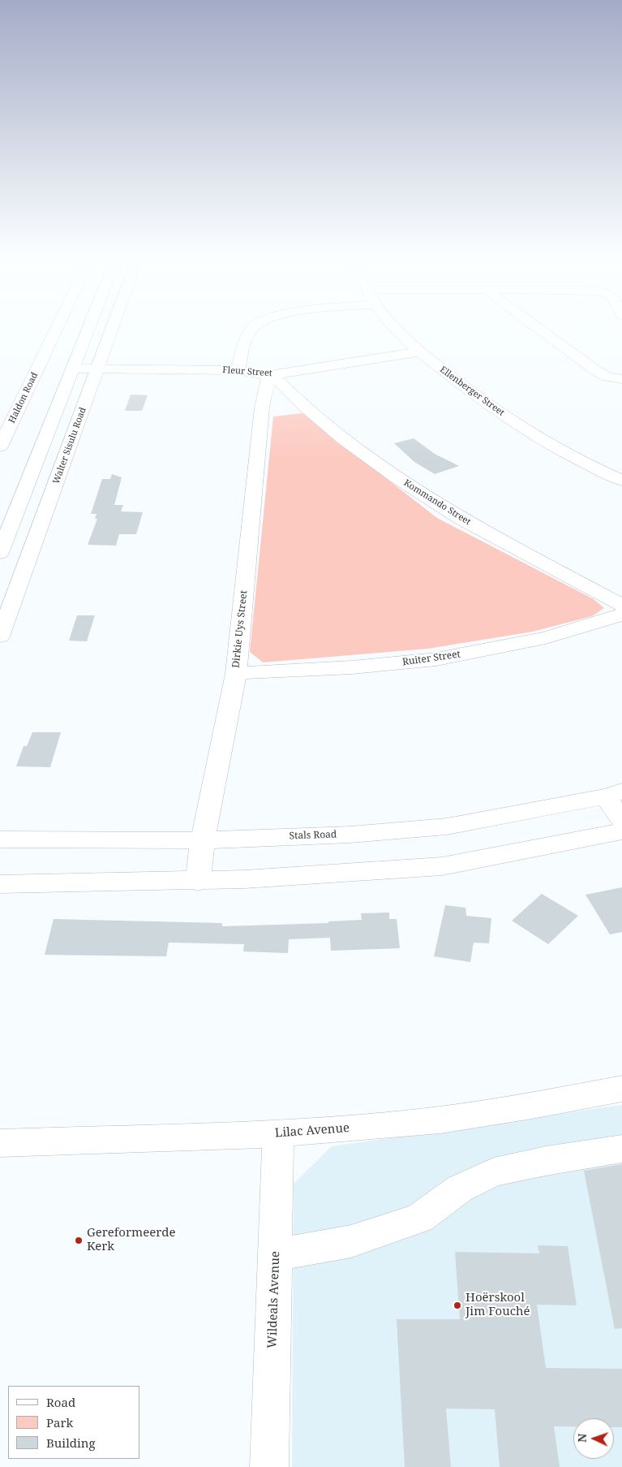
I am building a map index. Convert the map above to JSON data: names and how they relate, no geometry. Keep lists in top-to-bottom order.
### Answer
{
  "streets": {
    "main road": [
      "Fleur Street",
      "Ellenberger Street",
      "Haldon Road",
      "Walter Sisulu Road",
      "Kommando Street",
      "Dirkie Uys Street",
      "Ruiter Street",
      "Stals Road",
      "Lilac Avenue",
      "Wildeals Avenue"
    ]
  },
  "crossings": [
    ["Fleur Street", "Ellenberger Street"],
    ["Fleur Street", "Walter Sisulu Road"],
    ["Fleur Street", "Kommando Street"],
    ["Fleur Street", "Dirkie Uys Street"],
    ["Kommando Street", "Dirkie Uys Street"],
    ["Dirkie Uys Street", "Ruiter Street"],
    ["Dirkie Uys Street", "Stals Road"],
    ["Lilac Avenue", "Wildeals Avenue"]
  ],
  "places": ["Gereformeerde Kerk", "Hoërskool Jim Fouché"],
  "legend": ["Road", "Park", "Building"],
  "north": "left"
}
